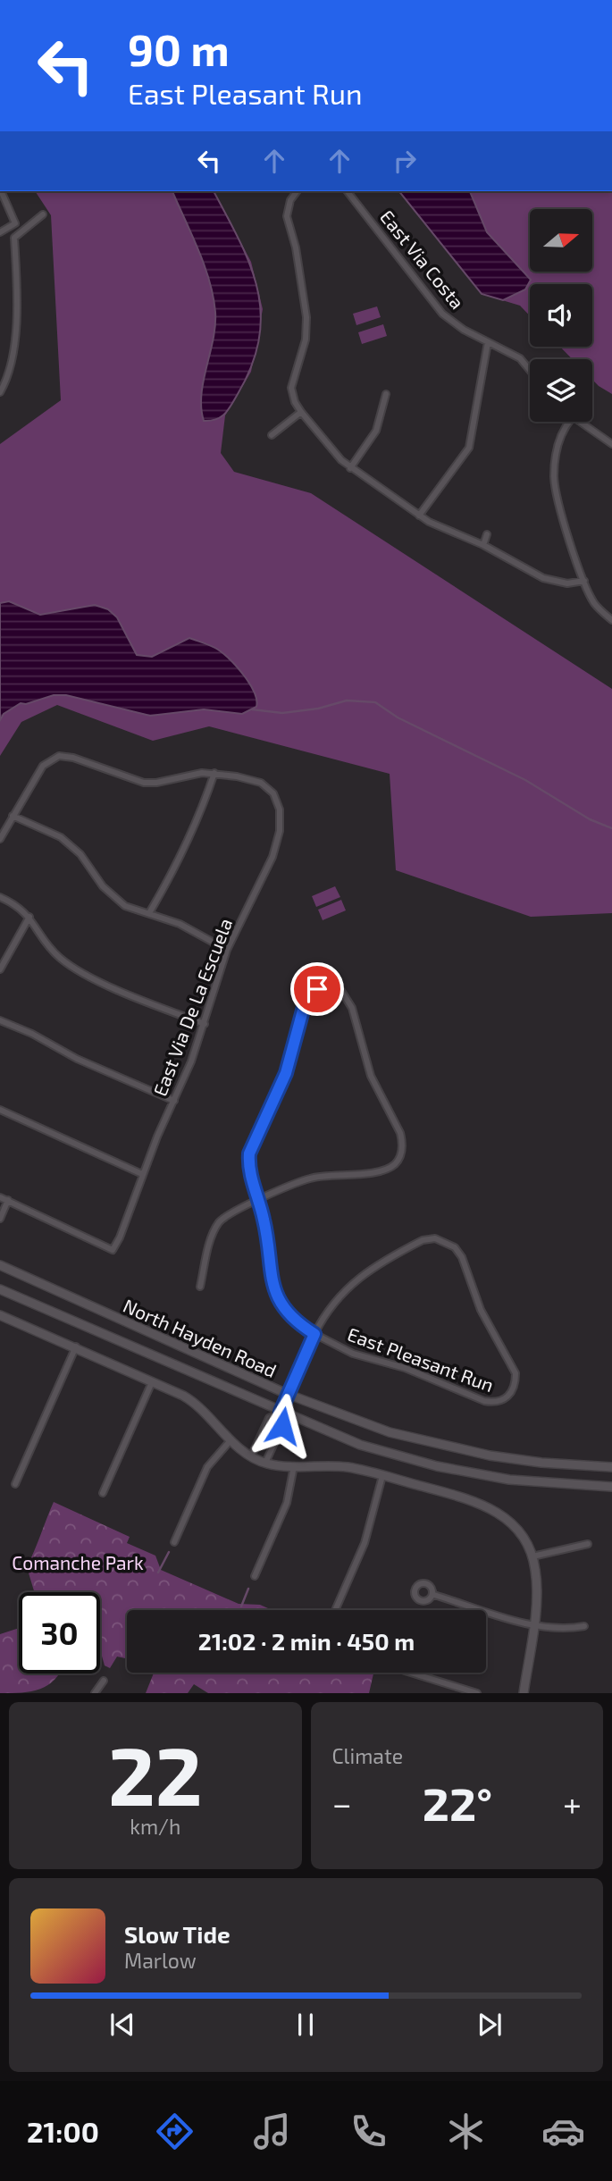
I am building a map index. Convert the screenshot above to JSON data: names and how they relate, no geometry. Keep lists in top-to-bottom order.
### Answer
{
  "streets": {
    "main road": ["North Hayden Road"],
    "street": ["East Via Costa", "East Via De La Escuela", "East Pleasant Run"]
  },
  "crossings": [
    ["North Hayden Road", "East Pleasant Run"]
  ],
  "parks": ["Comanche Park"],
  "north": "right",
  "page": {
    "turn": ["90 m", "East Pleasant Run"],
    "limit": "30",
    "trip": "21:02 · 2 min · 450 m",
    "tile": [
      ["22", "km/h"],
      "Climate"
    ],
    "heat": ["−", "22°", "+"],
    "song": ["Slow Tide", "Marlow"],
    "tabs": "21:00"
  }
}
